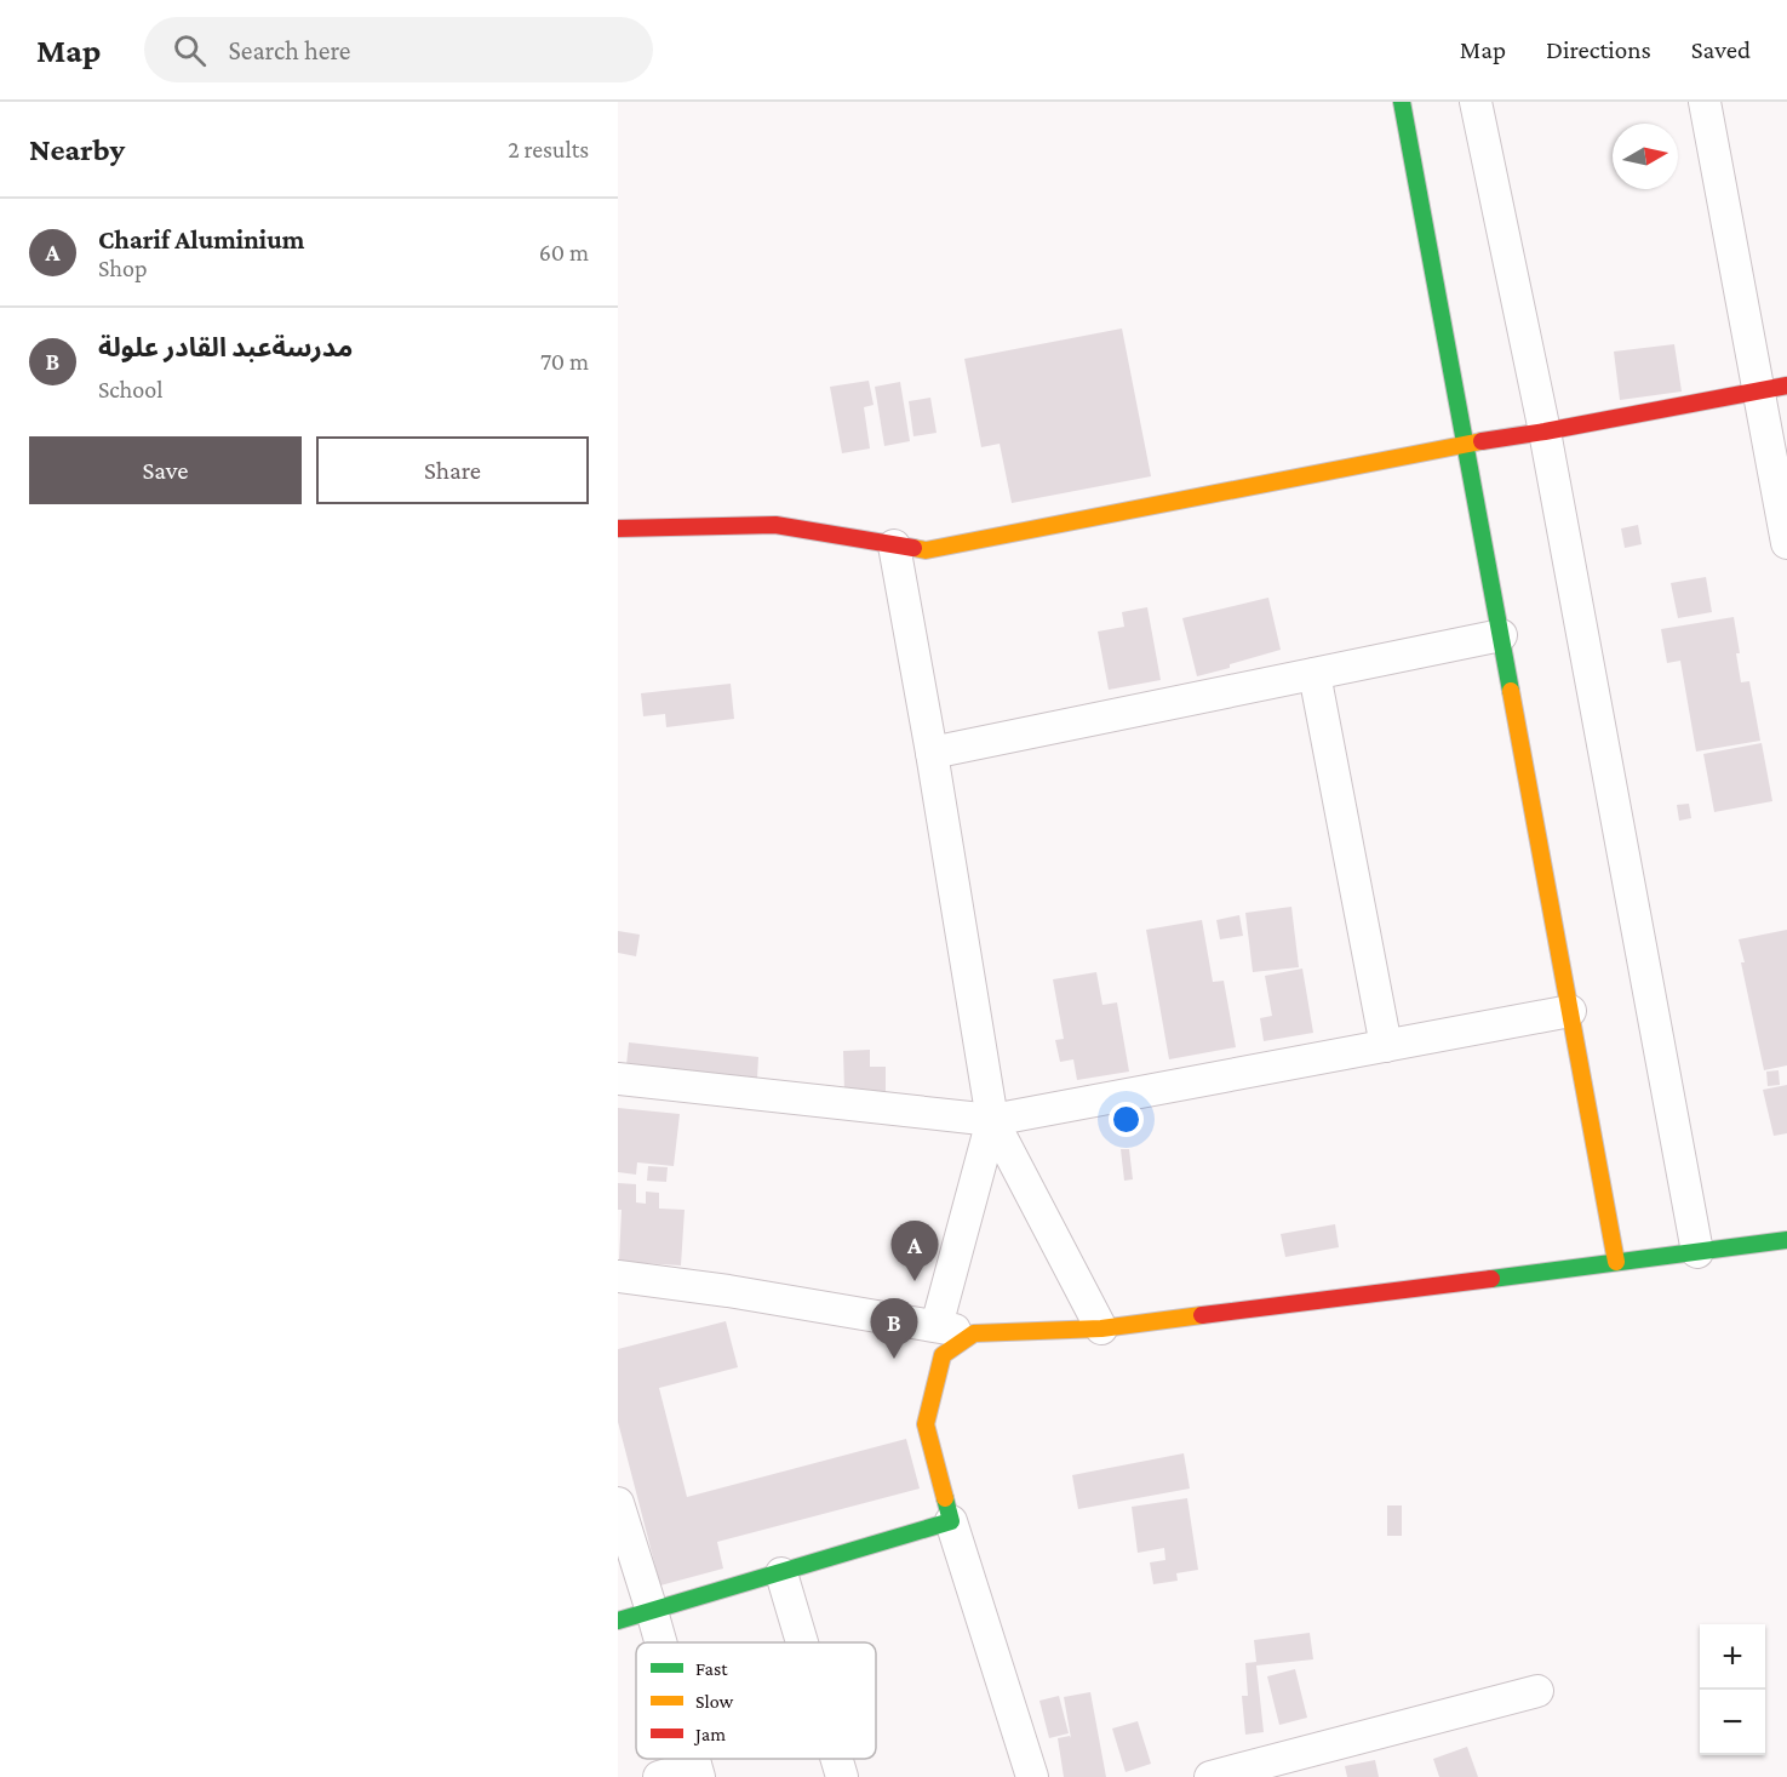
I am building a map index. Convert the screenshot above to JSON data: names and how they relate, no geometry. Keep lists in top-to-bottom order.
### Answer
{
  "legend": ["Fast", "Slow", "Jam"],
  "north": "right",
  "page": {
    "header": "Map",
    "search": "Search here",
    "nav": ["Map", "Directions", "Saved"],
    "heading": ["Nearby", "2 results"],
    "list": [
      {
        "mark": "A",
        "name": "Charif Aluminium",
        "note": "Shop",
        "value": "60 m"
      },
      {
        "mark": "B",
        "name": "مدرسةعبد القادر علولة",
        "note": "School",
        "value": "70 m"
      }
    ],
    "buttons": ["Save", "Share"],
    "pins": ["A", "B"],
    "map_buttons": ["+", "−"]
  }
}
